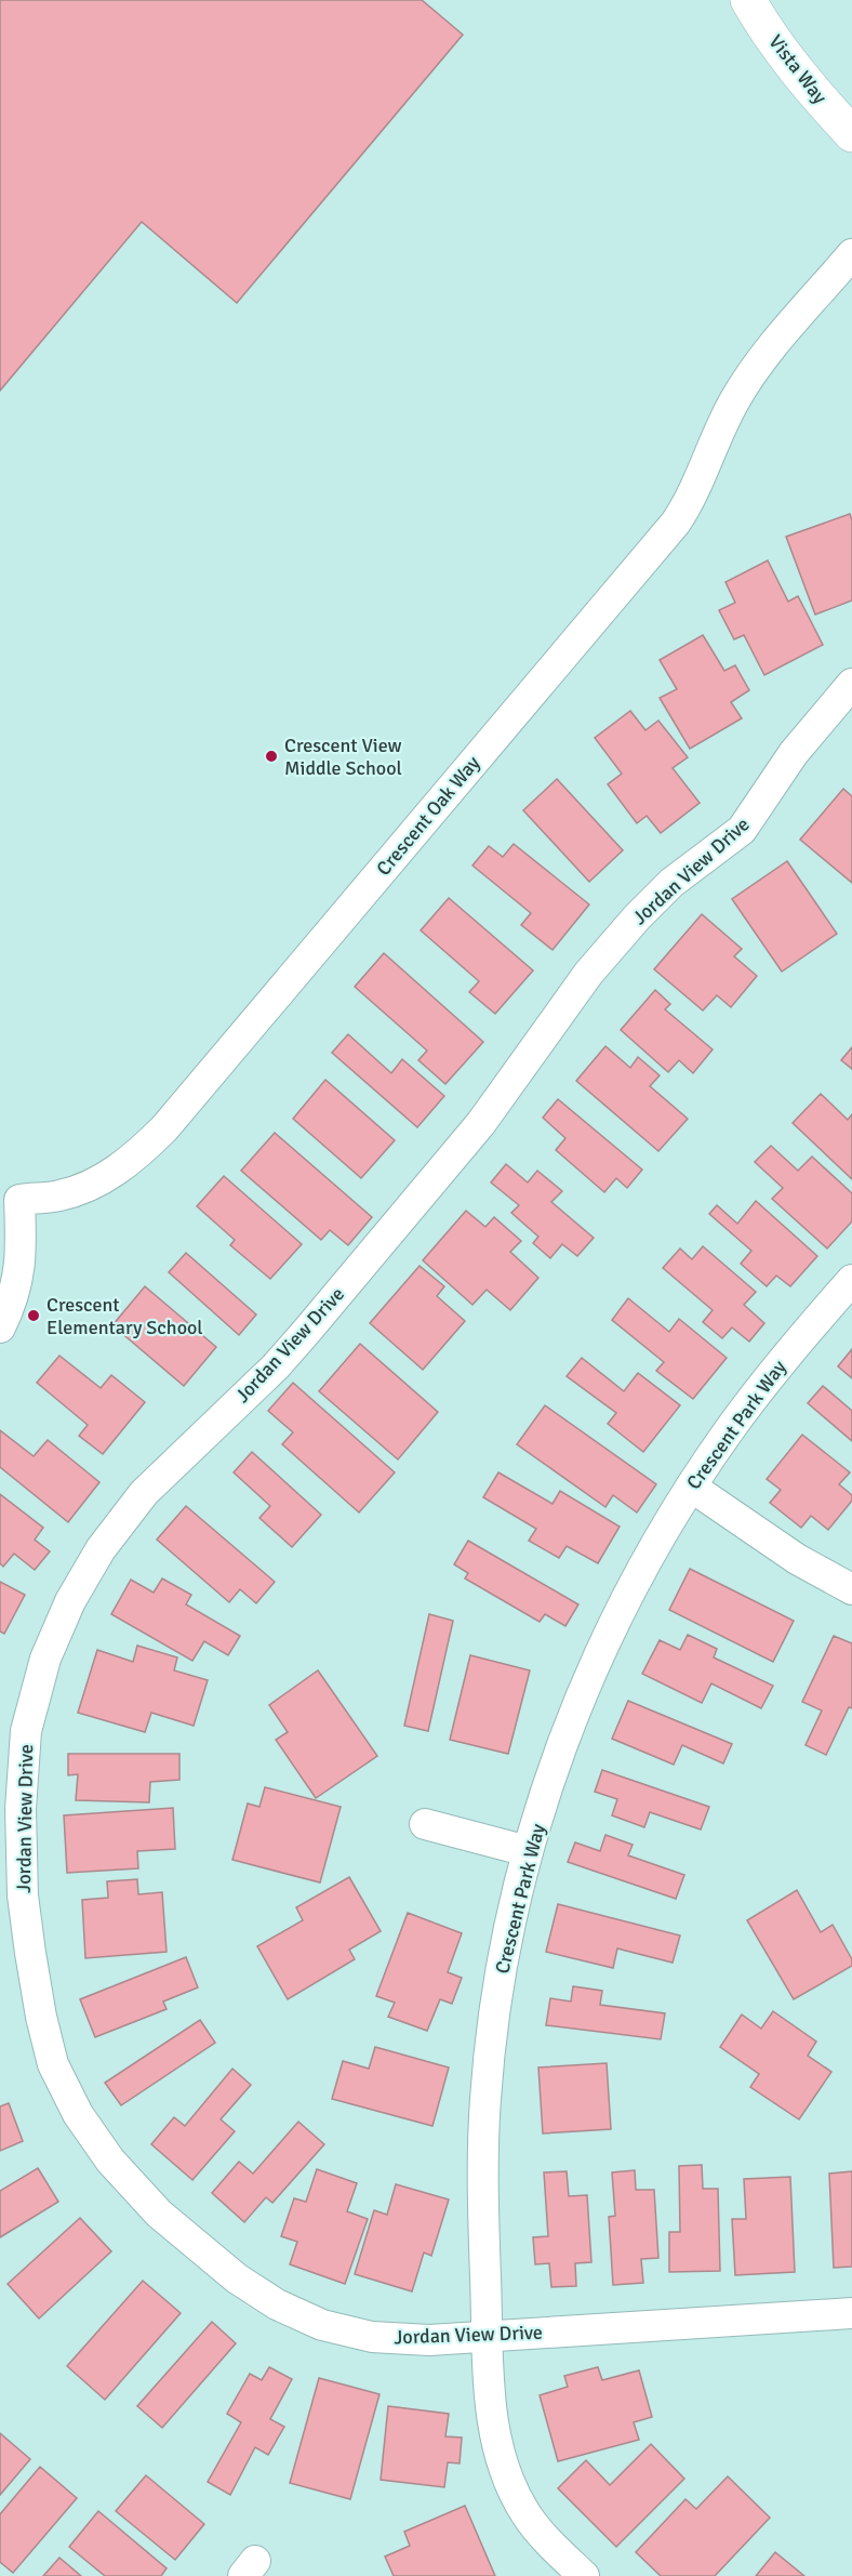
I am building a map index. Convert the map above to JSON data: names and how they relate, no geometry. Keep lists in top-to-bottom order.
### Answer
{
  "streets": {
    "street": [
      "Vista Way",
      "Crescent Oak Way",
      "Jordan View Drive",
      "Crescent Park Way"
    ]
  },
  "crossings": [
    ["Jordan View Drive", "Crescent Park Way"]
  ],
  "places": ["Crescent View Middle School", "Crescent Elementary School"]
}
